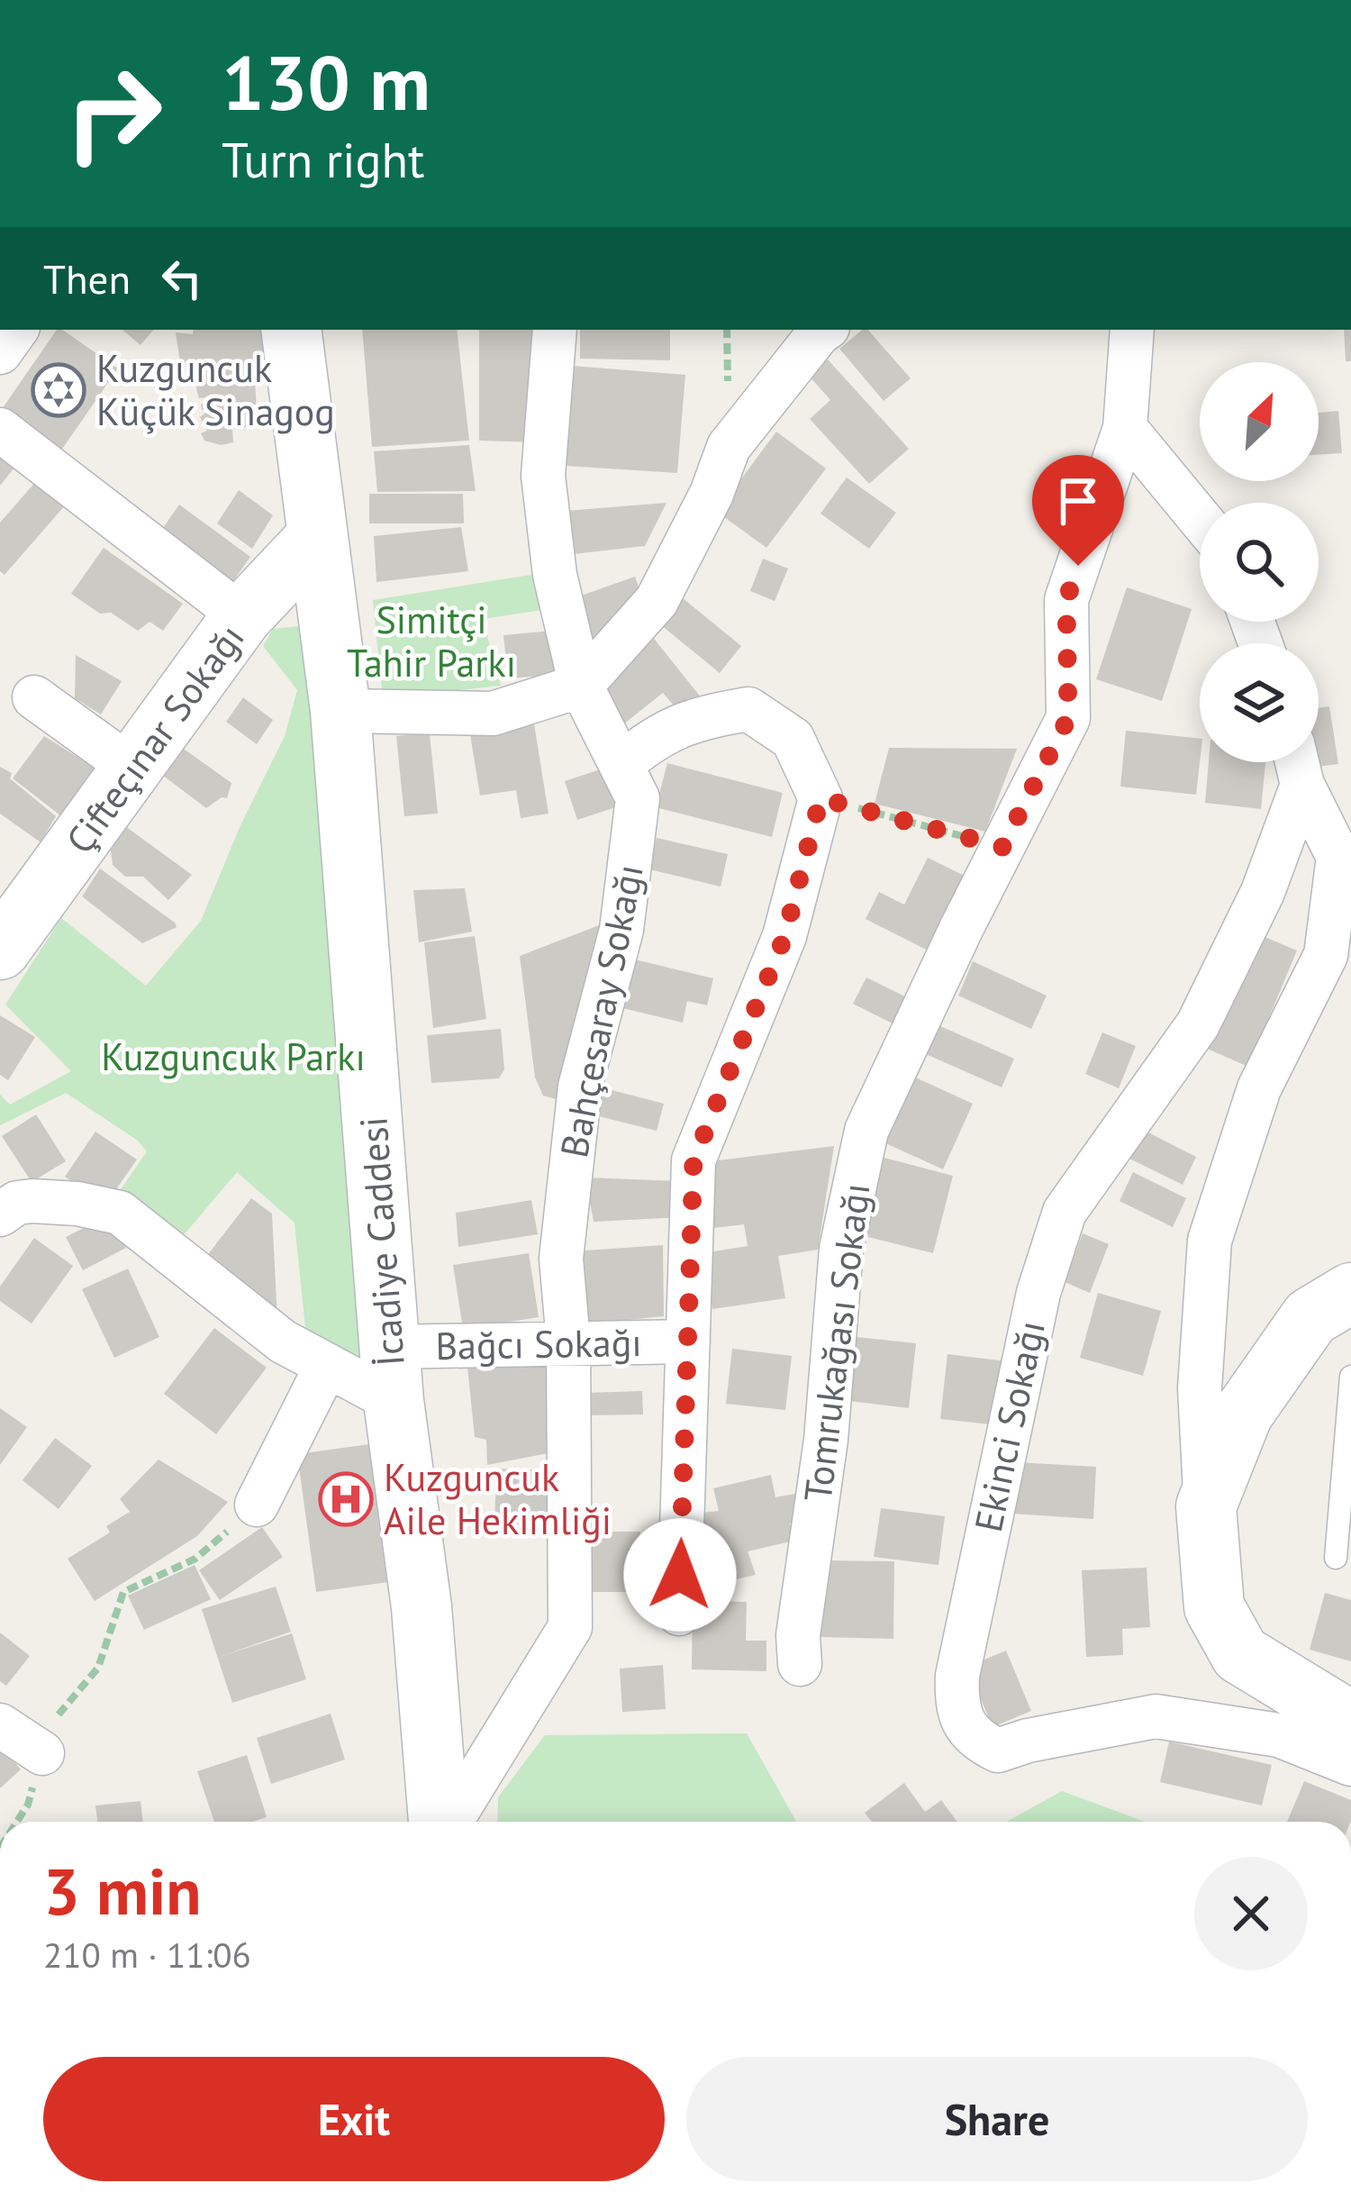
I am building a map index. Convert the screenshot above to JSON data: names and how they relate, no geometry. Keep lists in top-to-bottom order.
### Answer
{
  "streets": {
    "street": [
      "Çifteçınar Sokağı",
      "Bahçesaray Sokağı",
      "İcadiye Caddesi",
      "Tomrukağası Sokağı",
      "Bağcı Sokağı",
      "Ekinci Sokağı"
    ]
  },
  "crossings": [
    ["Çifteçınar Sokağı", "İcadiye Caddesi"],
    ["Bahçesaray Sokağı", "Bağcı Sokağı"],
    ["İcadiye Caddesi", "Bağcı Sokağı"]
  ],
  "parks": ["Simitçi Tahir Parkı", "Kuzguncuk Parkı"],
  "places": {
    "synagogue": ["Kuzguncuk Küçük Sinagog"],
    "hospital": ["Kuzguncuk Aile Hekimliği"]
  },
  "north": "top right",
  "page": {
    "turn": ["130 m", "Turn right"],
    "then": "Then",
    "heading": ["3 min", "210 m · 11:06"],
    "buttons": ["Exit", "Share"]
  }
}
